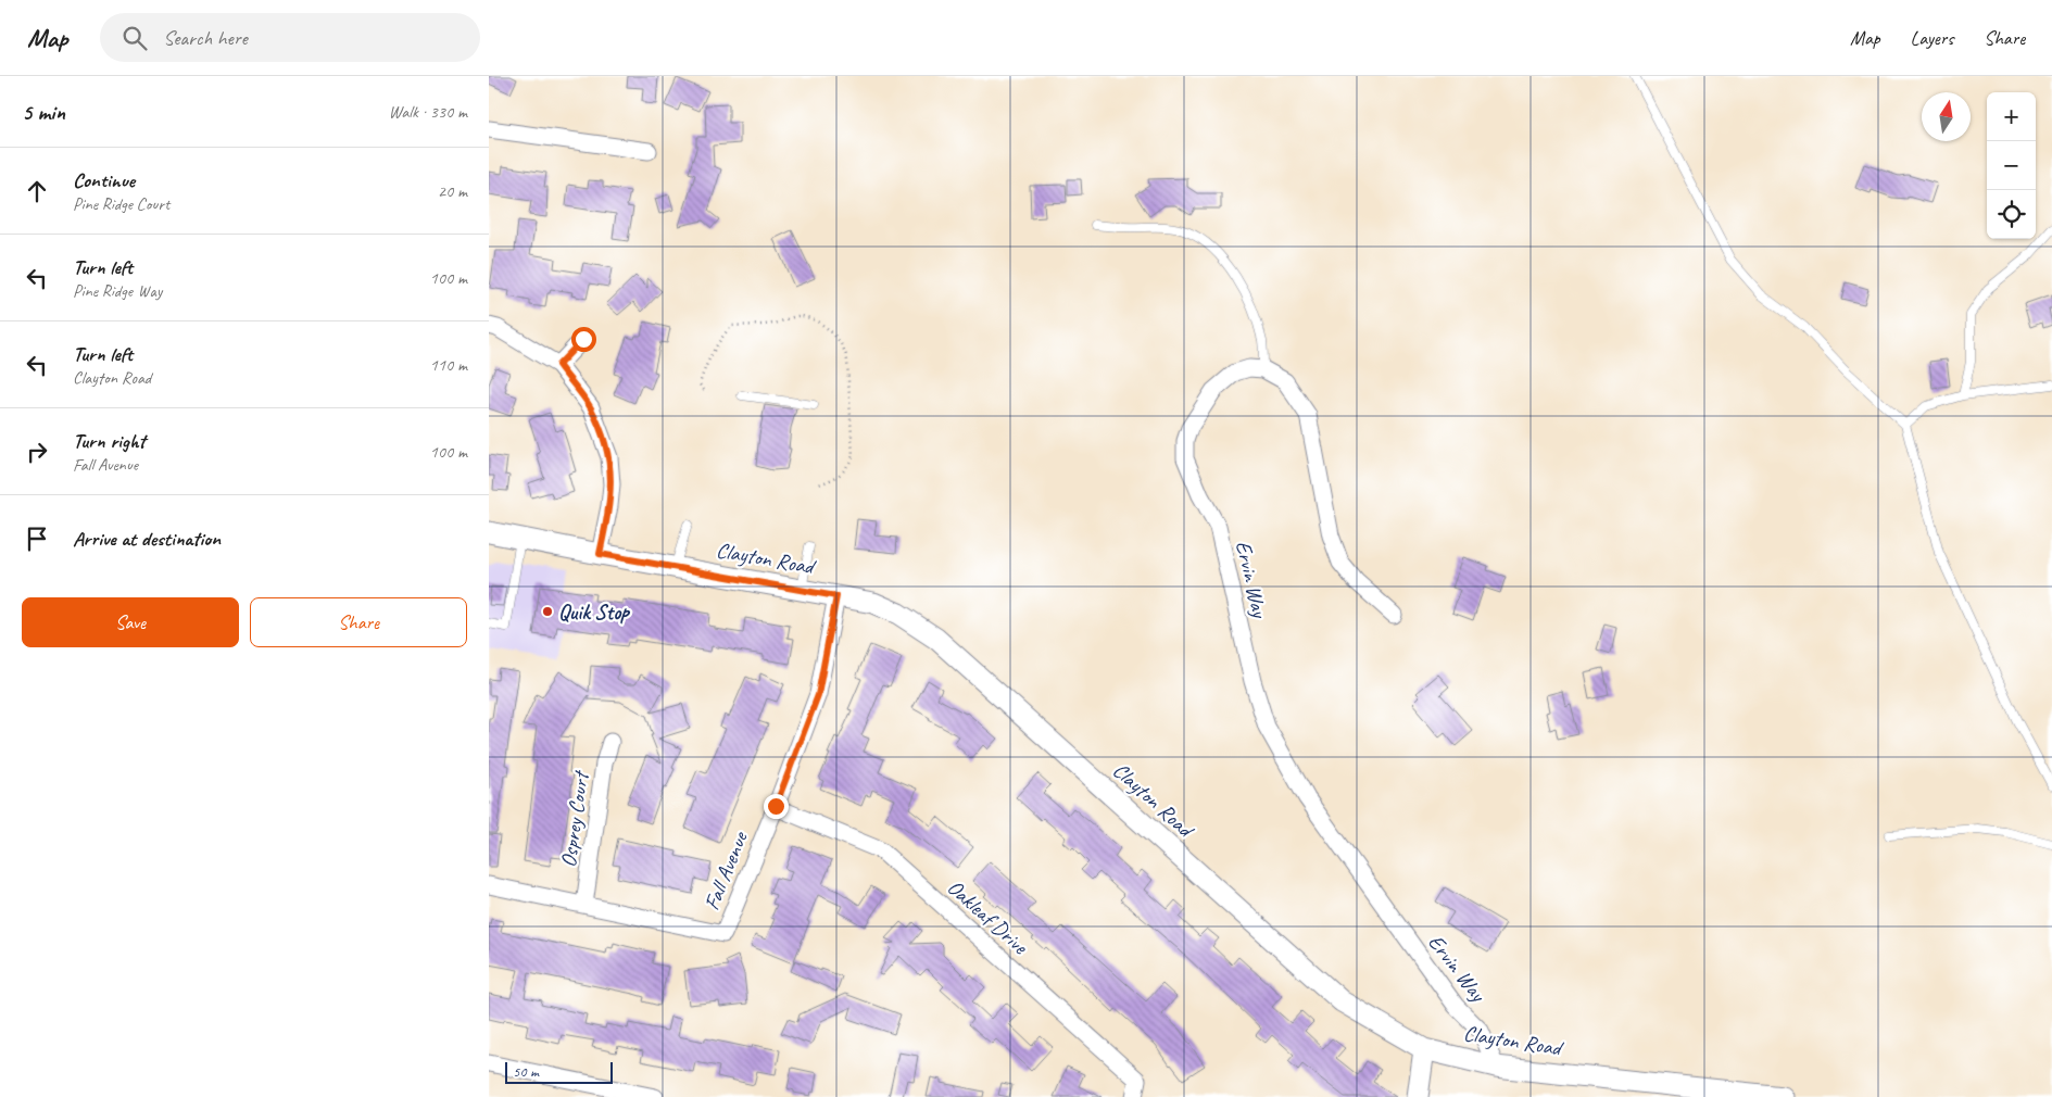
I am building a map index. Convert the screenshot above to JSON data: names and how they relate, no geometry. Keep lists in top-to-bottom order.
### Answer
{
  "streets": {
    "street": [
      "Clayton Road",
      "Ervin Way",
      "Osprey Court",
      "Fall Avenue",
      "Oakleaf Drive"
    ]
  },
  "crossings": [
    ["Clayton Road", "Ervin Way"],
    ["Clayton Road", "Fall Avenue"],
    ["Osprey Court", "Fall Avenue"],
    ["Fall Avenue", "Oakleaf Drive"]
  ],
  "places": ["Quik Stop"],
  "scale_bar": "50 m",
  "north": "top",
  "page": {
    "header": "Map",
    "search": "Search here",
    "nav": ["Map", "Layers", "Share"],
    "heading": ["5 min", "Walk · 330 m"],
    "map_buttons": ["+", "−"],
    "list": [
      ["Continue", "Pine Ridge Court", "20 m"],
      ["Turn left", "Pine Ridge Way", "100 m"],
      ["Turn left", "Clayton Road", "110 m"],
      ["Turn right", "Fall Avenue", "100 m"],
      "Arrive at destination"
    ],
    "buttons": ["Save", "Share"],
    "scale": "50 m"
  }
}
